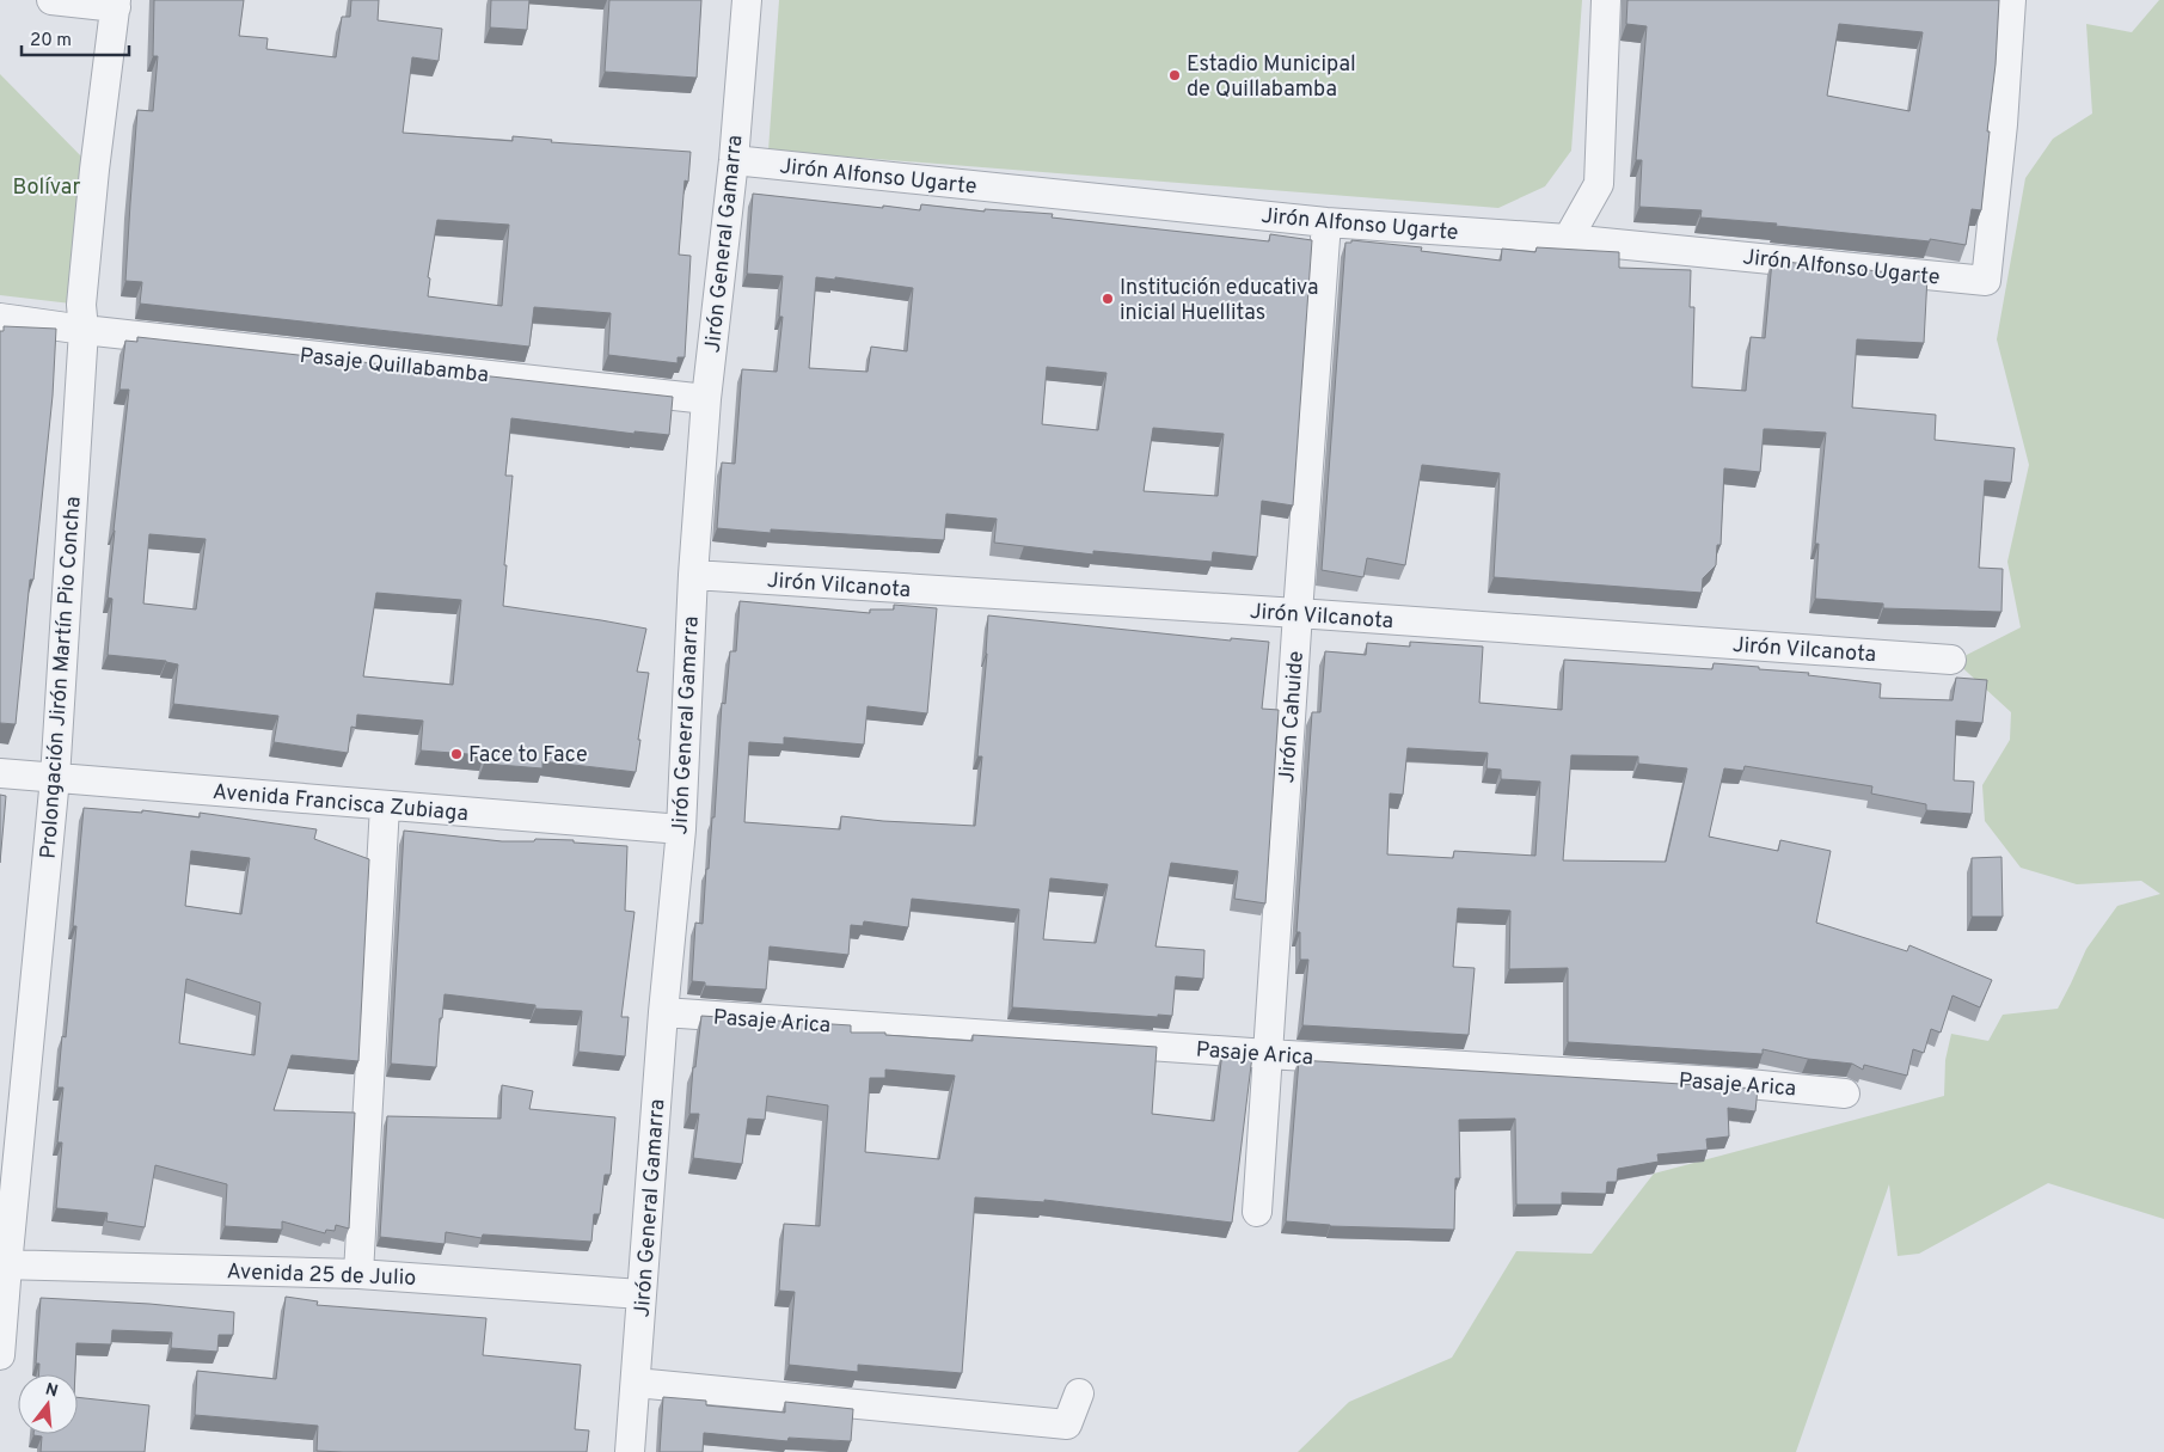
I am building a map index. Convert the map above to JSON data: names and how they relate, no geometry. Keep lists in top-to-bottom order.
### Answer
{
  "streets": {
    "street": [
      "Jirón Alfonso Ugarte",
      "Jirón General Gamarra",
      "Pasaje Quillabamba",
      "Jirón Vilcanota",
      "Prolongación Jirón Martín Pio Concha",
      "Jirón Cahuide",
      "Avenida Francisca Zubiaga",
      "Pasaje Arica",
      "Avenida 25 de Julio"
    ]
  },
  "crossings": [
    ["Jirón Alfonso Ugarte", "Jirón General Gamarra"],
    ["Jirón Alfonso Ugarte", "Jirón Cahuide"],
    ["Jirón General Gamarra", "Pasaje Quillabamba"],
    ["Jirón General Gamarra", "Jirón Vilcanota"],
    ["Jirón General Gamarra", "Avenida Francisca Zubiaga"],
    ["Jirón General Gamarra", "Pasaje Arica"],
    ["Jirón General Gamarra", "Avenida 25 de Julio"],
    ["Pasaje Quillabamba", "Prolongación Jirón Martín Pio Concha"],
    ["Jirón Vilcanota", "Jirón Cahuide"],
    ["Prolongación Jirón Martín Pio Concha", "Avenida Francisca Zubiaga"],
    ["Prolongación Jirón Martín Pio Concha", "Avenida 25 de Julio"],
    ["Jirón Cahuide", "Pasaje Arica"]
  ],
  "parks": ["Bolívar"],
  "places": ["Estadio Municipal de Quillabamba", "Institución educativa inicial Huellitas", "Face to Face"],
  "scale_bar": "20 m",
  "north": "top"
}
